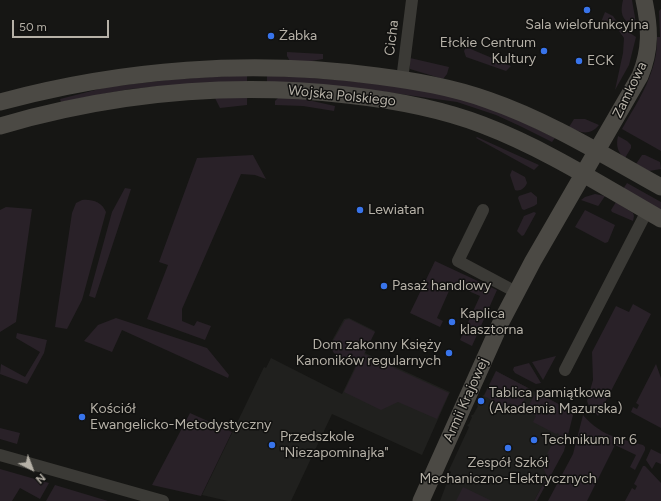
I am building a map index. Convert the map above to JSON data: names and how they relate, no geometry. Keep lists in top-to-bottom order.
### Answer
{
  "streets": {
    "street": [
      "Cicha",
      "Zamkowa",
      "Wojska Polskiego",
      "Armii Krajowej"
    ]
  },
  "crossings": [
    ["Cicha", "Wojska Polskiego"],
    ["Zamkowa", "Wojska Polskiego"],
    ["Zamkowa", "Armii Krajowej"],
    ["Wojska Polskiego", "Armii Krajowej"]
  ],
  "places": [
    "Sala wielofunkcyjna",
    "Żabka",
    "Ełckie Centrum Kultury",
    "ECK",
    "Lewiatan",
    "Pasaż handlowy",
    "Kaplica klasztorna",
    "Dom zakonny Księży Kanoników regularnych",
    "Tablica pamiątkowa (Akademia Mazurska)",
    "Kościół Ewangelicko-Metodystyczny",
    "Technikum nr 6",
    "Przedszkole \"Niezapominajka\"",
    "Zespół Szkół Mechaniczno-Elektrycznych"
  ],
  "scale_bar": "50 m",
  "north": "bottom right"
}
